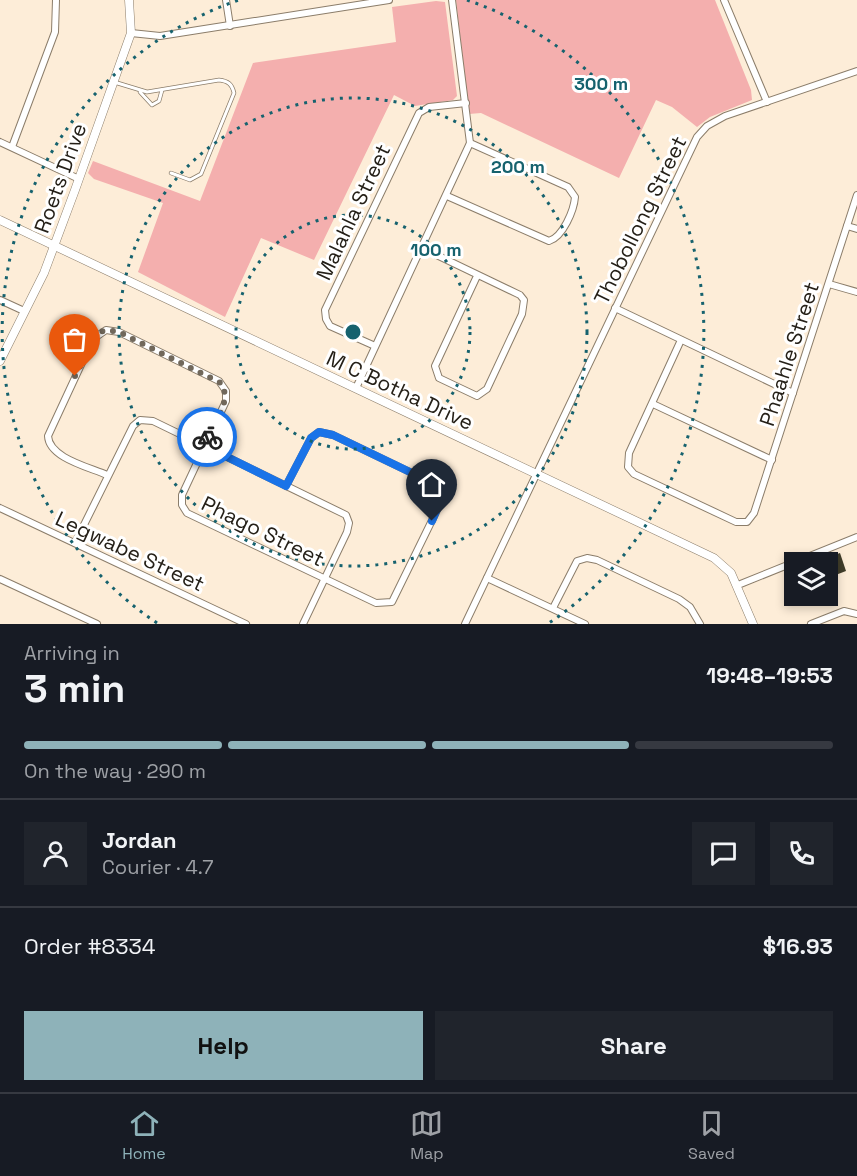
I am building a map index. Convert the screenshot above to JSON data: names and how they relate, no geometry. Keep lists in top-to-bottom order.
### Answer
{
  "streets": {
    "street": [
      "Roets Drive",
      "Malahla Street",
      "Thobollong Street",
      "Phaahle Street",
      "M C Botha Drive",
      "Phago Street",
      "Legwabe Street"
    ]
  },
  "crossings": [
    ["Roets Drive", "M C Botha Drive"],
    ["Thobollong Street", "M C Botha Drive"]
  ],
  "page": {
    "heading": ["3 min", "Arriving in", "19:48–19:53"],
    "panel": [
      "Jordan",
      "Courier · 4.7",
      "Order #8334",
      "$16.93"
    ],
    "bar": "On the way · 290 m",
    "buttons": ["Help", "Share"],
    "tabs": ["Home", "Map", "Saved"]
  },
  "rings": ["300 m", "200 m", "100 m"]
}
